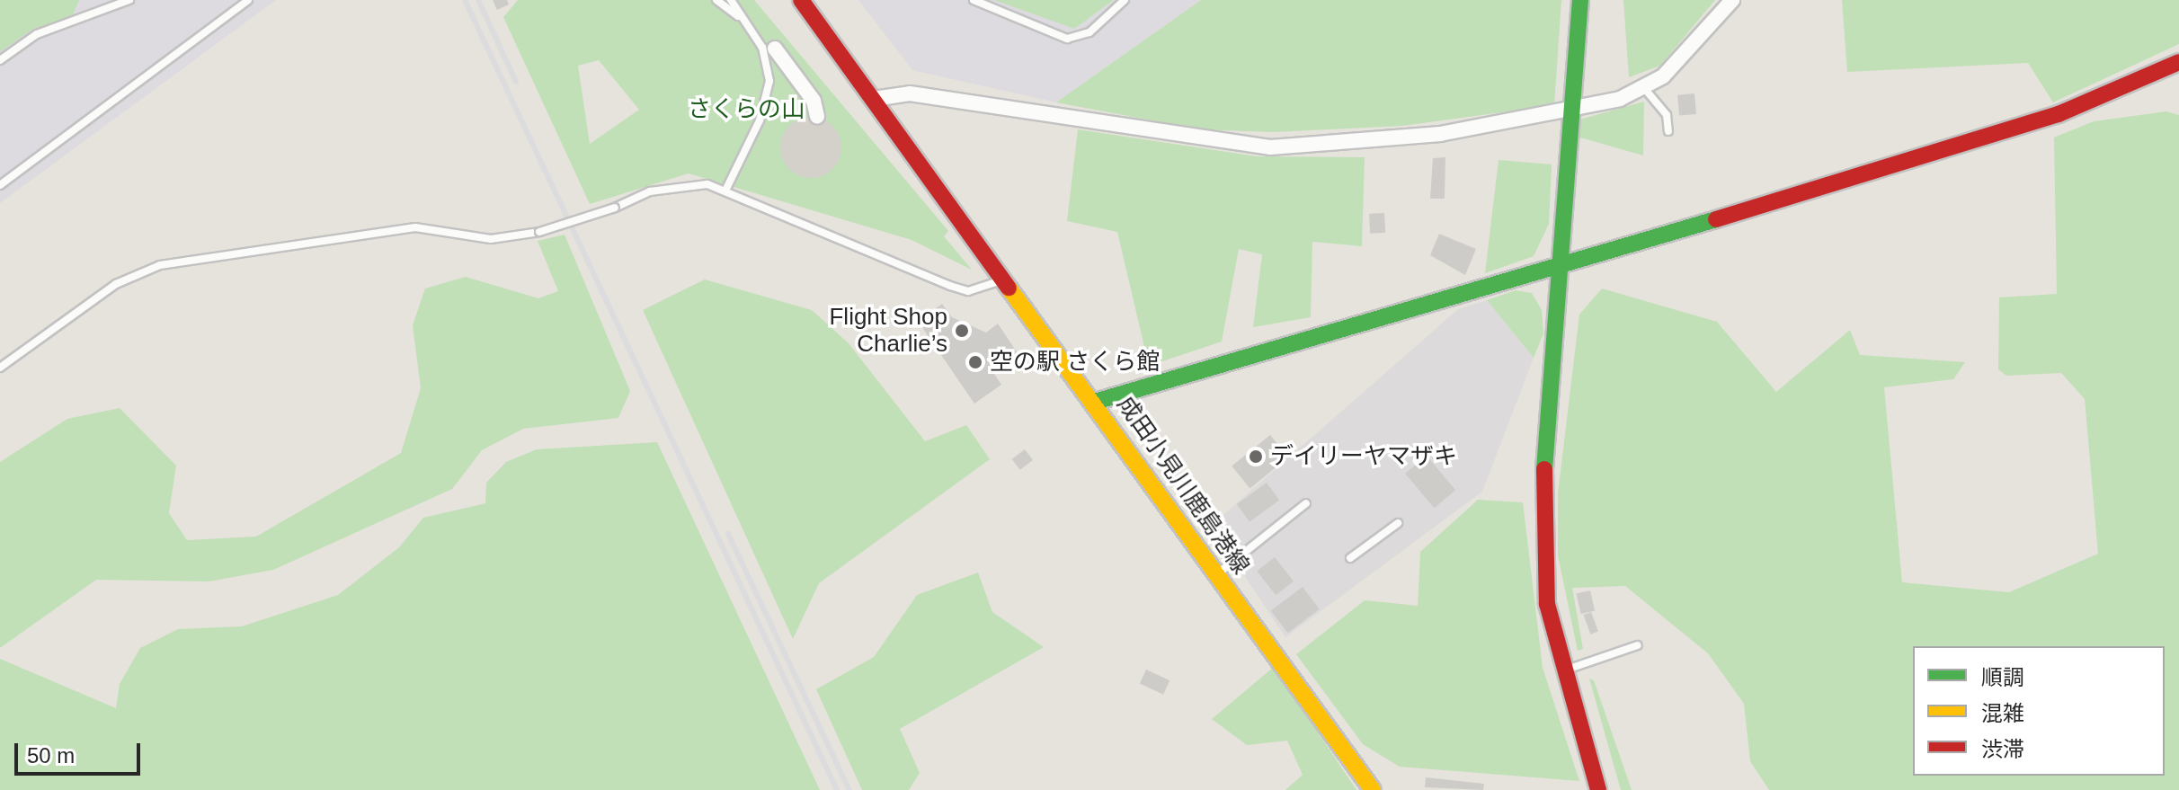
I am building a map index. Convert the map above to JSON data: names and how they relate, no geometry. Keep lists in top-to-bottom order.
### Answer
{
  "streets": {
    "street": ["成田小見川鹿島港線"]
  },
  "parks": ["さくらの山"],
  "places": ["Flight Shop Charlie’s", "空の駅 さくら館", "デイリーヤマザキ"],
  "legend": ["順調", "混雑", "渋滞"],
  "scale_bar": "50 m"
}
